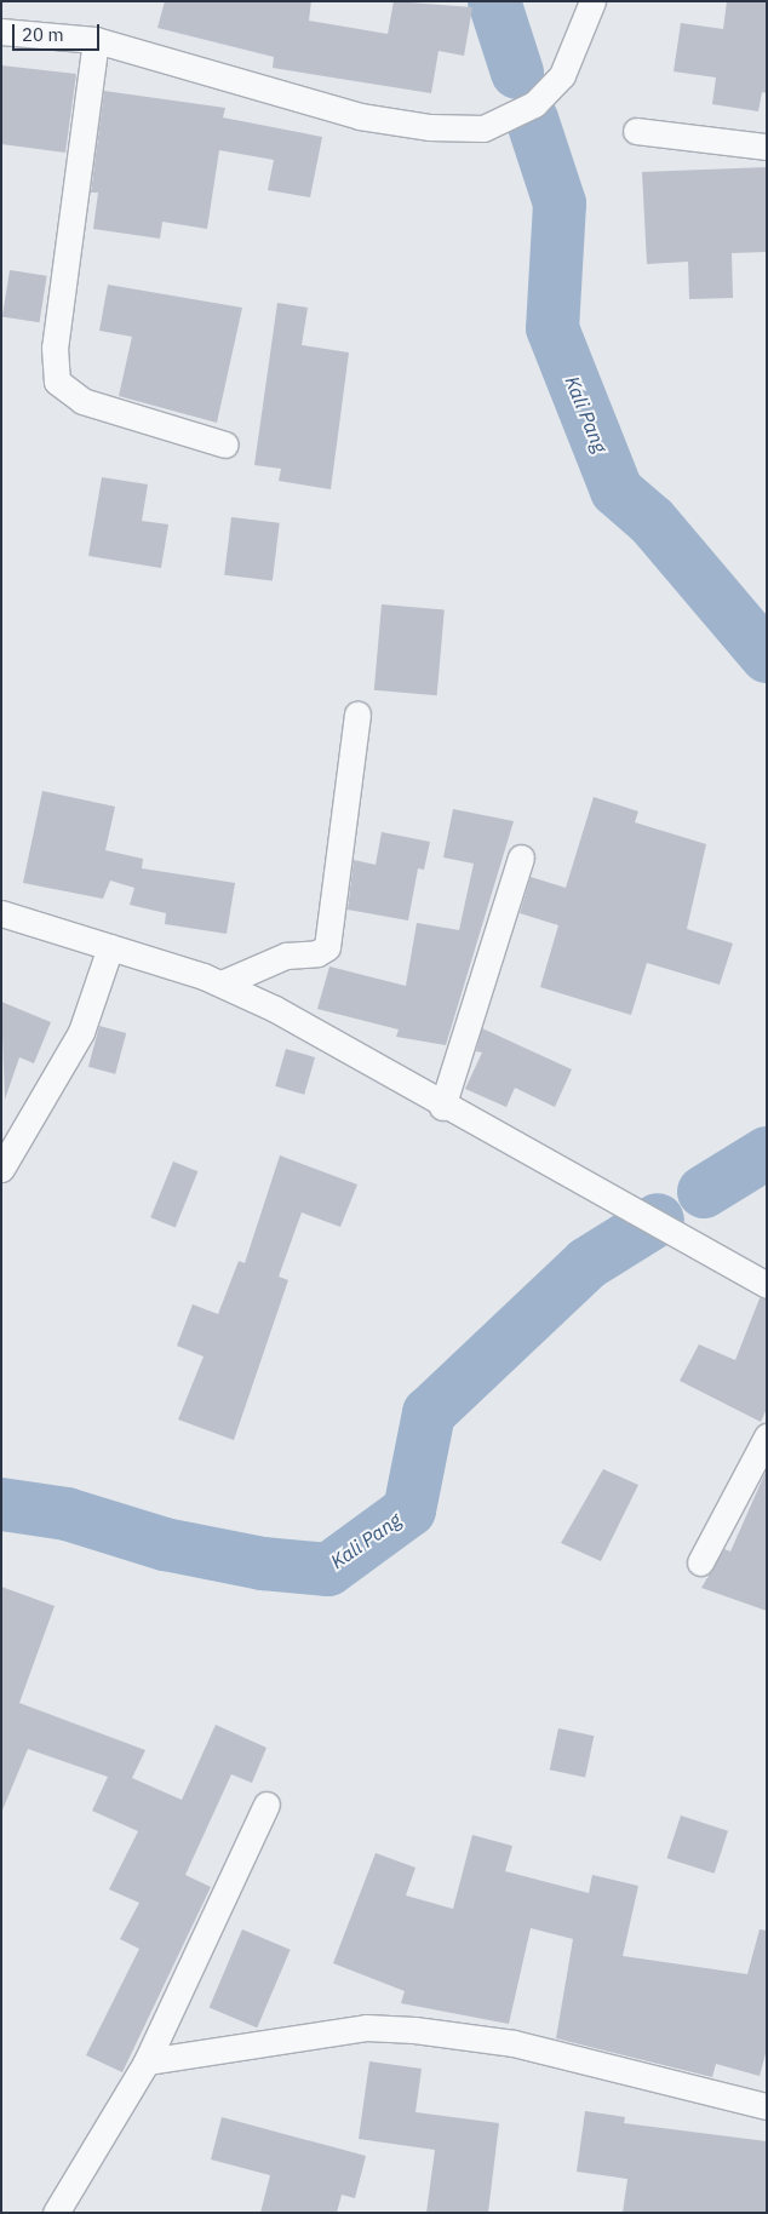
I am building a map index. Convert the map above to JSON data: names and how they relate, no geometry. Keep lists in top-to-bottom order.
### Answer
{
  "water": ["Kali Pang"],
  "scale_bar": "20 m"
}
